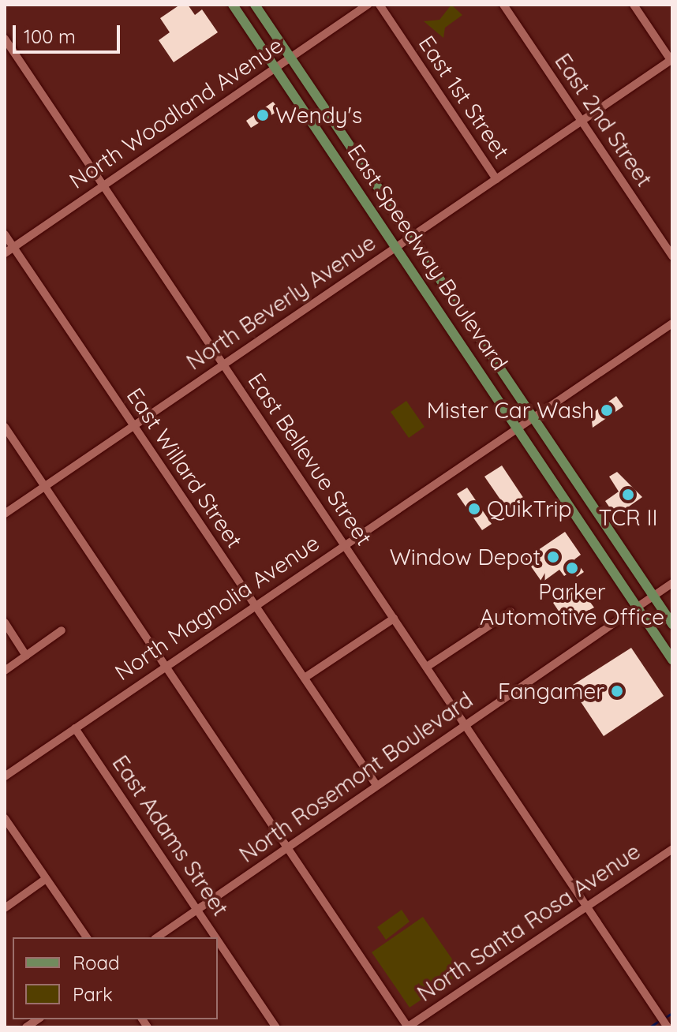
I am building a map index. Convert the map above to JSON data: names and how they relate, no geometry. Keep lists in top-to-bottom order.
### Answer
{
  "streets": {
    "main road": ["East Speedway Boulevard"],
    "street": [
      "East 1st Street",
      "North Woodland Avenue",
      "East 2nd Street",
      "North Beverly Avenue",
      "East Bellevue Street",
      "East Willard Street",
      "North Magnolia Avenue",
      "North Rosemont Boulevard",
      "East Adams Street",
      "North Santa Rosa Avenue"
    ]
  },
  "crossings": [
    ["East 1st Street", "North Beverly Avenue"],
    ["North Woodland Avenue", "East Speedway Boulevard"],
    ["North Woodland Avenue", "East Bellevue Street"],
    ["North Woodland Avenue", "East Willard Street"],
    ["East 2nd Street", "North Beverly Avenue"],
    ["East Speedway Boulevard", "North Beverly Avenue"],
    ["East Speedway Boulevard", "North Magnolia Avenue"],
    ["East Speedway Boulevard", "North Rosemont Boulevard"],
    ["North Beverly Avenue", "East Bellevue Street"],
    ["North Beverly Avenue", "East Willard Street"],
    ["East Bellevue Street", "North Magnolia Avenue"],
    ["East Bellevue Street", "North Rosemont Boulevard"],
    ["East Bellevue Street", "North Santa Rosa Avenue"],
    ["East Willard Street", "North Magnolia Avenue"],
    ["East Willard Street", "North Rosemont Boulevard"],
    ["North Magnolia Avenue", "East Adams Street"],
    ["North Rosemont Boulevard", "East Adams Street"]
  ],
  "places": [
    "Wendy's",
    "Mister Car Wash",
    "TCR II",
    "QuikTrip",
    "Window Depot",
    "Parker Automotive Office",
    "Fangamer"
  ],
  "legend": ["Road", "Park"],
  "scale_bar": "100 m"
}
